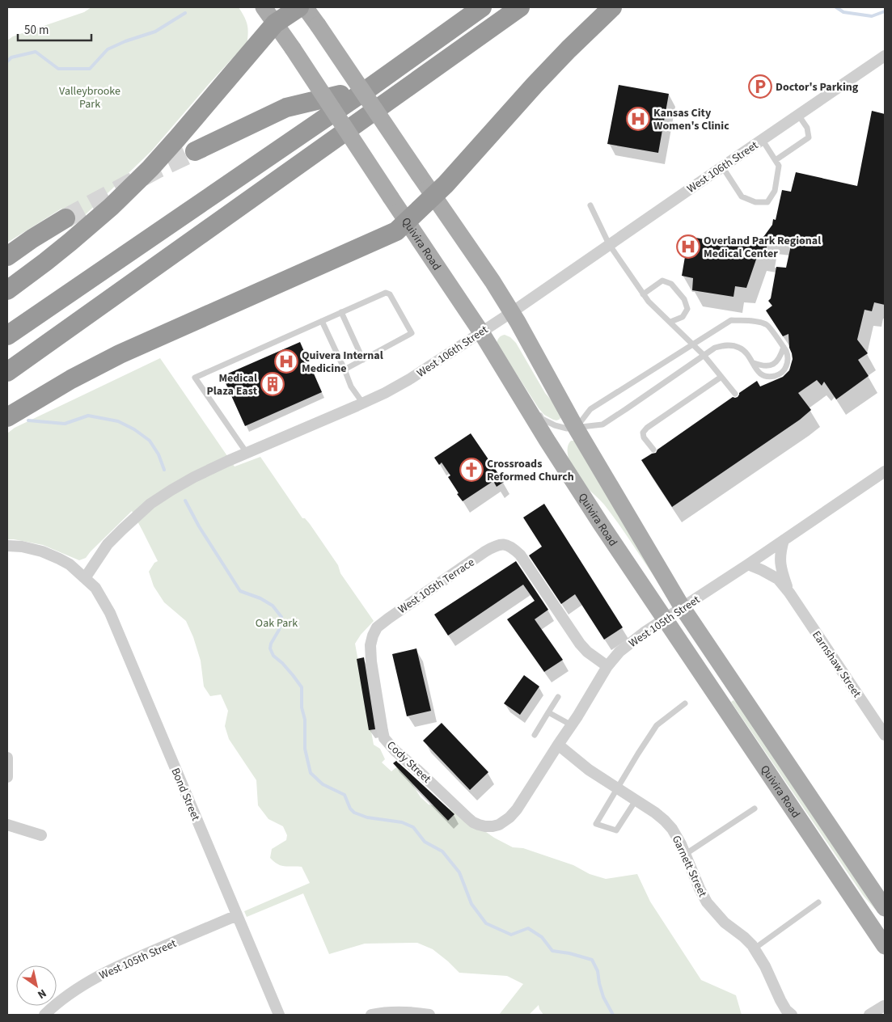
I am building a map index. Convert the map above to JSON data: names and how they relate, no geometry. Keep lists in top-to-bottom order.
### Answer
{
  "streets": {
    "main road": ["Quivira Road"],
    "street": [
      "West 106th Street",
      "West 105th Terrace",
      "West 105th Street",
      "Earnshaw Street",
      "Cody Street",
      "Bond Street",
      "Garnett Street"
    ]
  },
  "crossings": [
    ["West 106th Street", "Quivira Road"],
    ["West 106th Street", "Bond Street"],
    ["Quivira Road", "West 105th Street"],
    ["West 105th Terrace", "West 105th Street"],
    ["West 105th Terrace", "Cody Street"],
    ["West 105th Street", "Earnshaw Street"],
    ["West 105th Street", "Cody Street"],
    ["West 105th Street", "Bond Street"],
    ["West 105th Street", "Garnett Street"]
  ],
  "parks": ["Valleybrooke Park", "Oak Park"],
  "places": {
    "parking": ["Doctor's Parking"],
    "hospital": ["Kansas City Women's Clinic", "Overland Park Regional Medical Center", "Quivera Internal Medicine"],
    "building": ["Medical Plaza East"],
    "church": ["Crossroads Reformed Church"]
  },
  "scale_bar": "50 m",
  "north": "bottom right"
}
